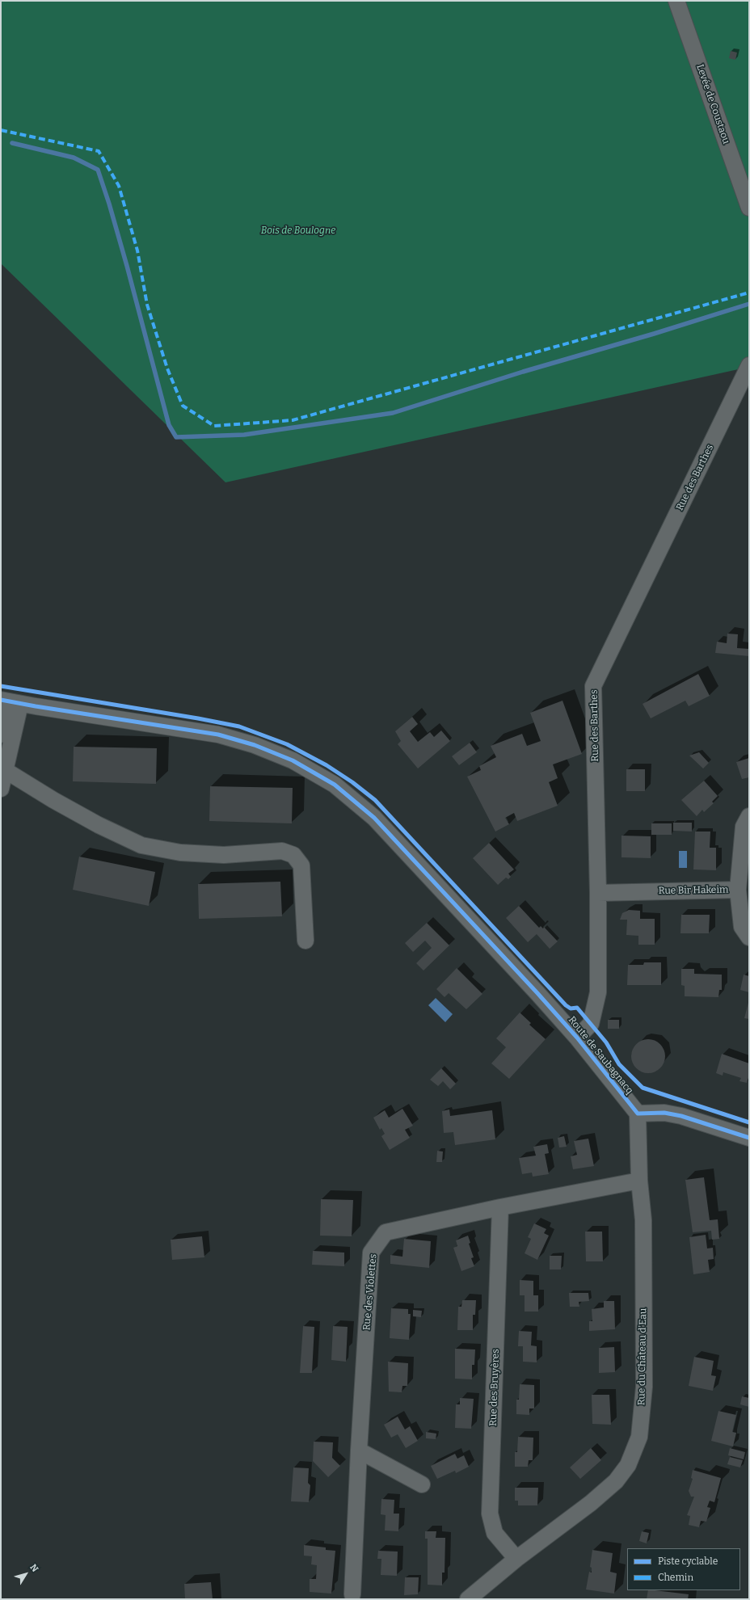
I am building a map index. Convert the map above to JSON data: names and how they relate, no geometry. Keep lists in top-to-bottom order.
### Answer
{
  "streets": {
    "street": [
      "Levée de Coustaou",
      "Rue des Barthes",
      "Rue Bir Hakeim",
      "Route de Saubagnacq",
      "Rue des Violettes",
      "Rue du Château d'Eau",
      "Rue des Bruyères"
    ]
  },
  "crossings": [
    ["Rue des Barthes", "Rue Bir Hakeim"],
    ["Rue des Barthes", "Route de Saubagnacq"],
    ["Route de Saubagnacq", "Rue du Château d'Eau"],
    ["Rue des Violettes", "Rue du Château d'Eau"],
    ["Rue des Violettes", "Rue des Bruyères"],
    ["Rue du Château d'Eau", "Rue des Bruyères"]
  ],
  "parks": ["Bois de Boulogne"],
  "legend": ["Piste cyclable", "Chemin"],
  "north": "top right"
}
